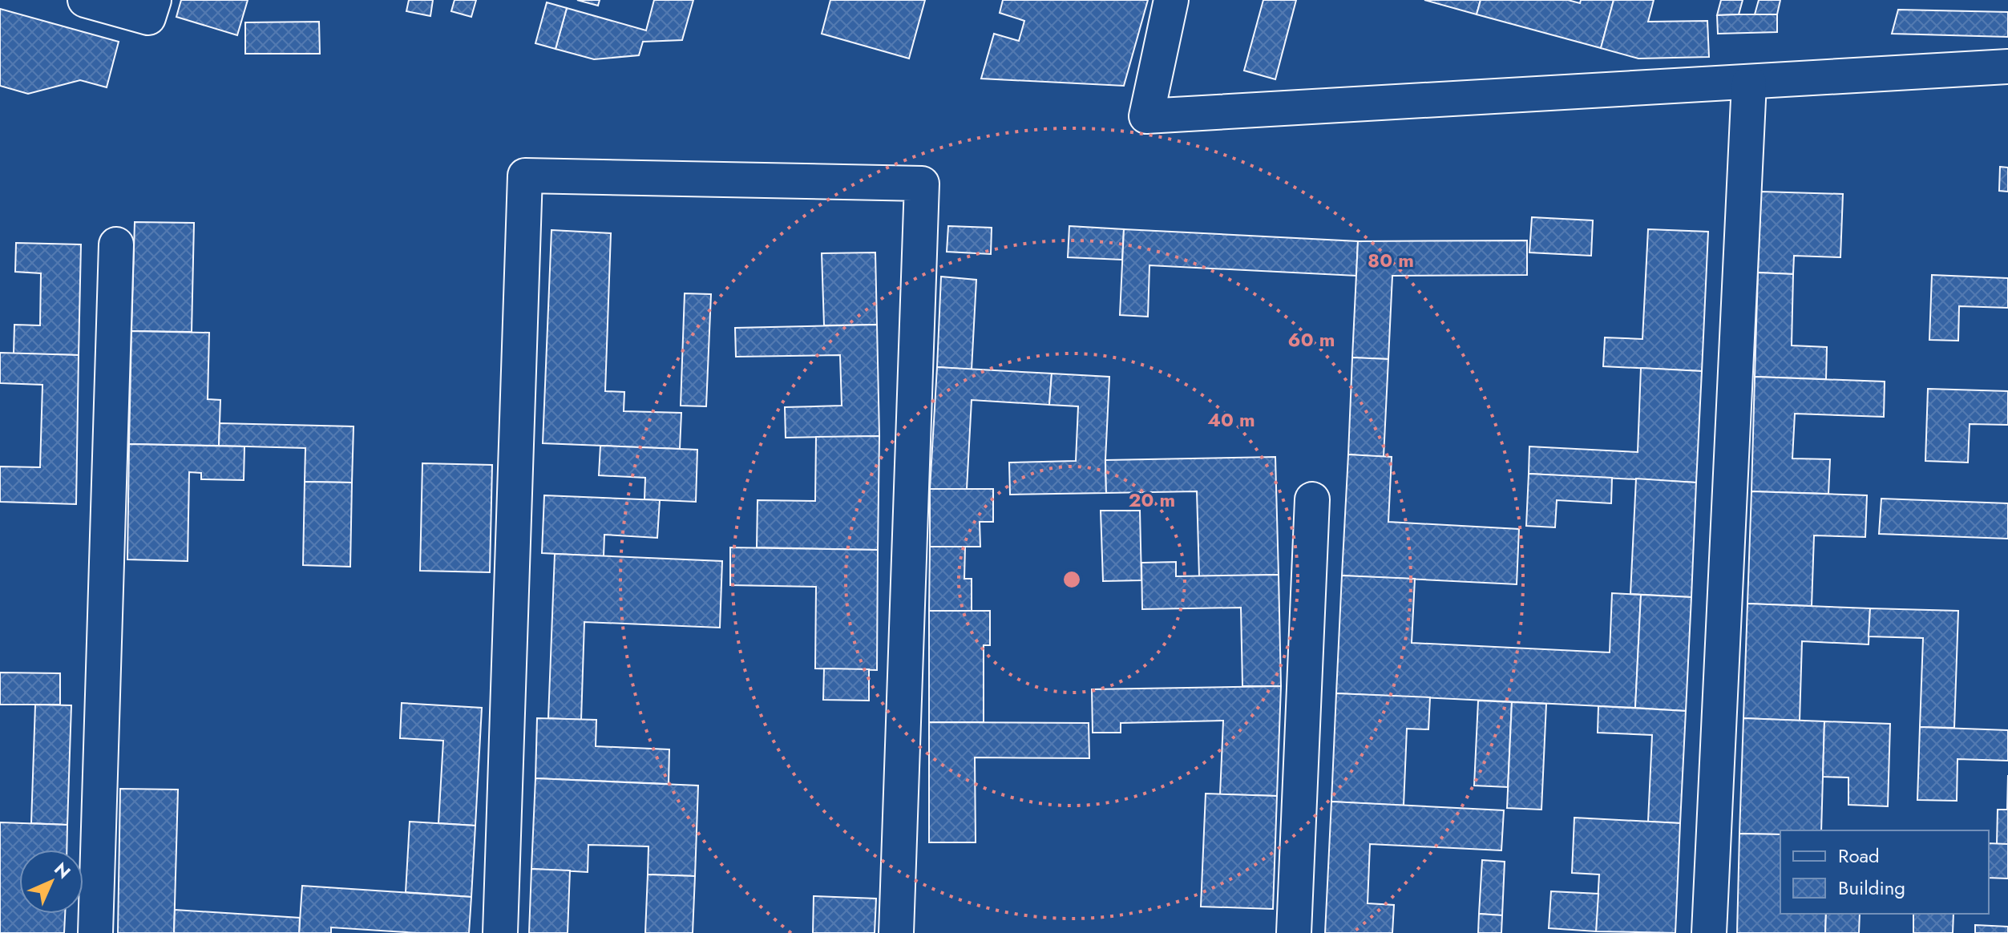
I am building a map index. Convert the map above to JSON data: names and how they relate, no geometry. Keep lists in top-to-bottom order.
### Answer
{
  "legend": ["Road", "Building"],
  "north": "top right",
  "rings": [
    "80 m",
    "60 m",
    "40 m",
    "20 m"
  ]
}
